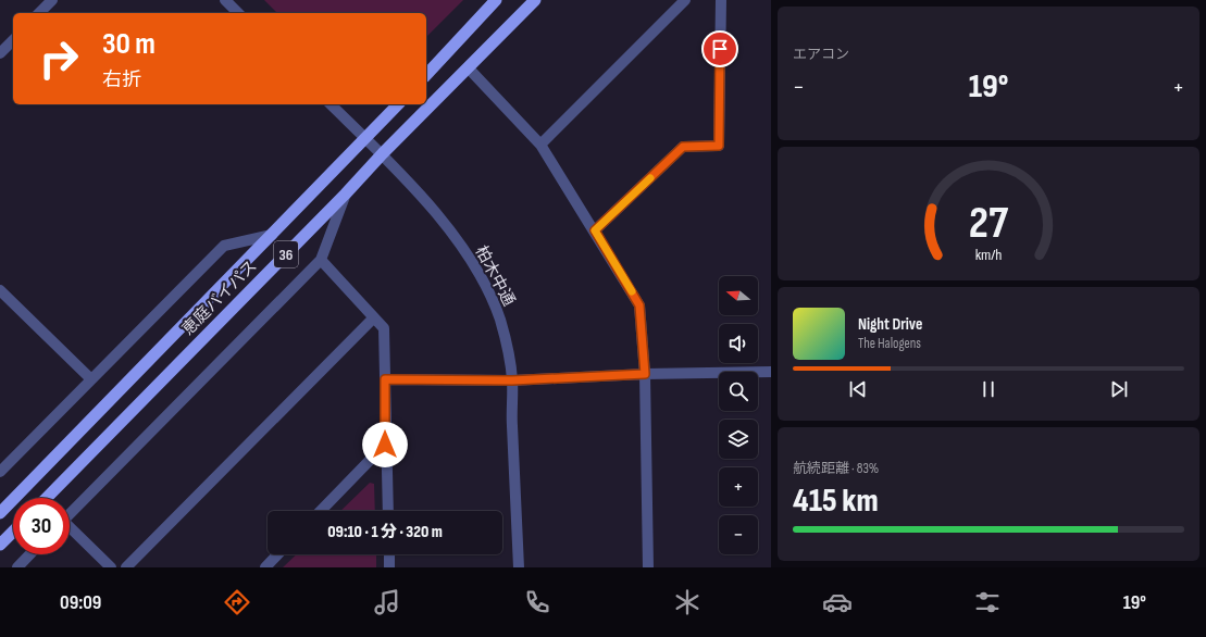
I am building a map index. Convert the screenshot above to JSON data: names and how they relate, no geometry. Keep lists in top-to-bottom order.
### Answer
{
  "streets": {
    "highway": ["36", "恵庭バイパス"],
    "street": ["柏木中通"]
  },
  "crossings": [
    ["柏木中通", "恵庭バイパス"]
  ],
  "north": "left",
  "page": {
    "tile": [
      "エアコン",
      ["航続距離 · 83%", "415 km"]
    ],
    "turn": ["30 m", "右折"],
    "heat": ["−", "19°", "+"],
    "map_buttons": ["+", "−"],
    "song": ["Night Drive", "The Halogens"],
    "limit": "30",
    "trip": "09:10 · 1 分 · 320 m",
    "tabs": ["09:09", "19°"],
    "gauge": ["27", "km/h"]
  }
}
